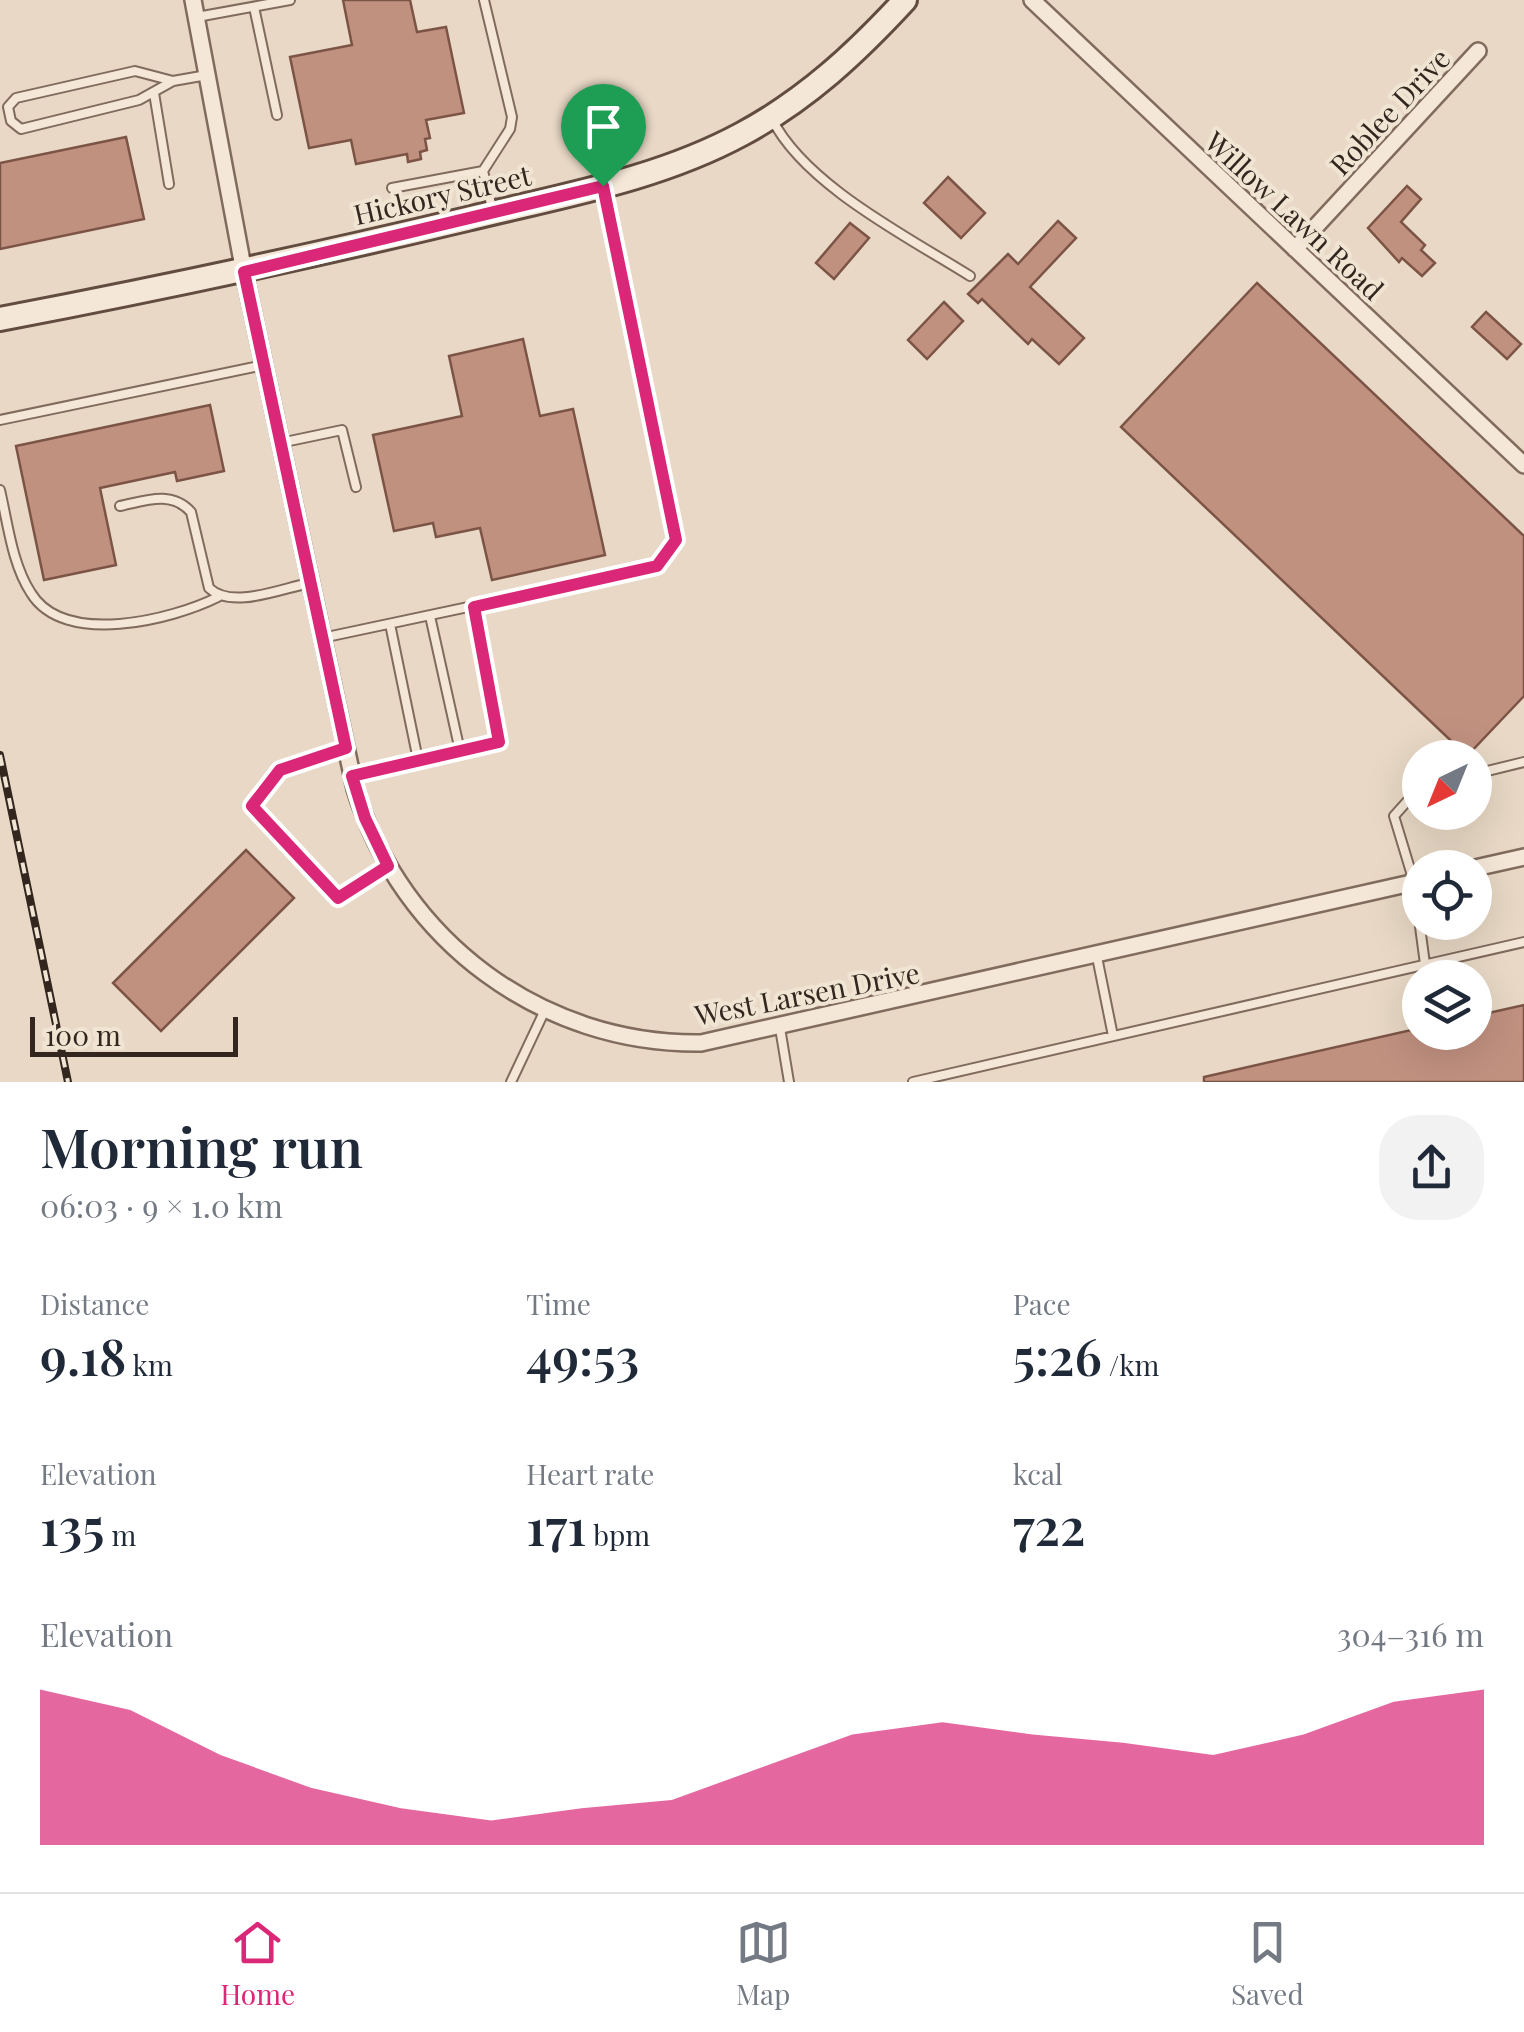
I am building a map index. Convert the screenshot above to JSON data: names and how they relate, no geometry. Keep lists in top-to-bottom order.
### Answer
{
  "streets": {
    "street": [
      "Roblee Drive",
      "Hickory Street",
      "Willow Lawn Road",
      "West Larsen Drive"
    ]
  },
  "crossings": [
    ["Roblee Drive", "Willow Lawn Road"],
    ["Hickory Street", "West Larsen Drive"]
  ],
  "scale_bar": "100 m",
  "north": "bottom left",
  "page": {
    "scale": "100 m",
    "heading": ["Morning run", "06:03 · 9 × 1.0 km"],
    "stats": [
      ["Distance", "9.18 km"],
      ["Time", "49:53"],
      ["Pace", "5:26 /km"],
      ["Elevation", "135 m"],
      ["Heart rate", "171 bpm"],
      ["kcal", "722"]
    ],
    "chart": ["Elevation", "304–316 m"],
    "tabs": ["Home", "Map", "Saved"]
  }
}
